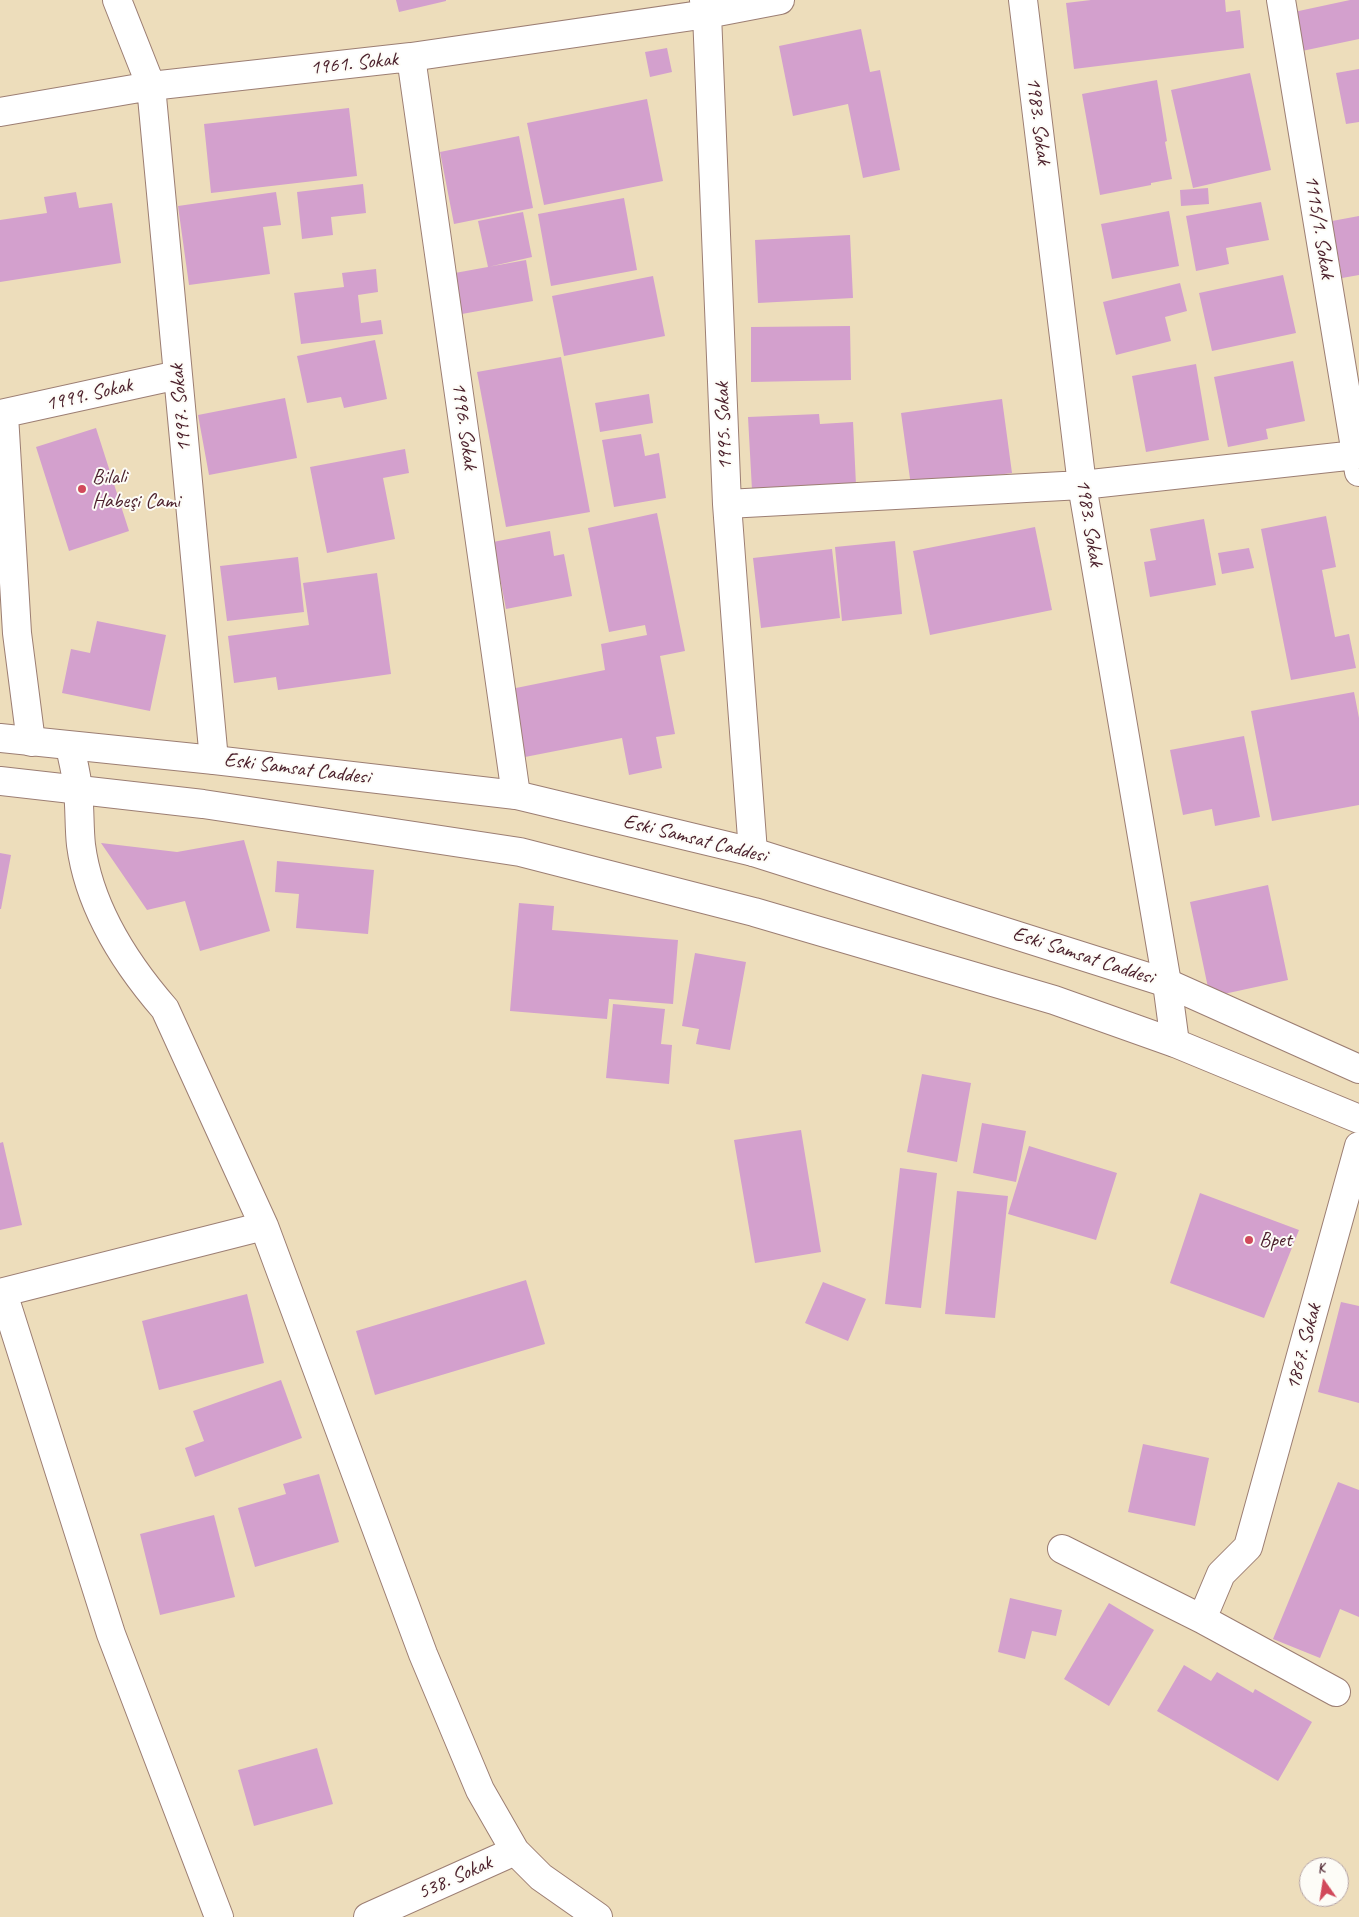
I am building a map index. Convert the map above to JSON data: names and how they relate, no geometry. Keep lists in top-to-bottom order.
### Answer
{
  "streets": {
    "street": [
      "1961. Sokak",
      "1983. Sokak",
      "1115/1. Sokak",
      "1999. Sokak",
      "1997. Sokak",
      "1996. Sokak",
      "1995. Sokak",
      "Eski Samsat Caddesi",
      "1867. Sokak",
      "538. Sokak"
    ]
  },
  "crossings": [
    ["1961. Sokak", "1997. Sokak"],
    ["1961. Sokak", "1996. Sokak"],
    ["1961. Sokak", "1995. Sokak"],
    ["1983. Sokak", "Eski Samsat Caddesi"],
    ["1999. Sokak", "1997. Sokak"],
    ["1997. Sokak", "Eski Samsat Caddesi"],
    ["1996. Sokak", "Eski Samsat Caddesi"],
    ["1995. Sokak", "Eski Samsat Caddesi"]
  ],
  "places": ["Bilali Habeşi Cami", "Bpet"],
  "north": "top"
}
